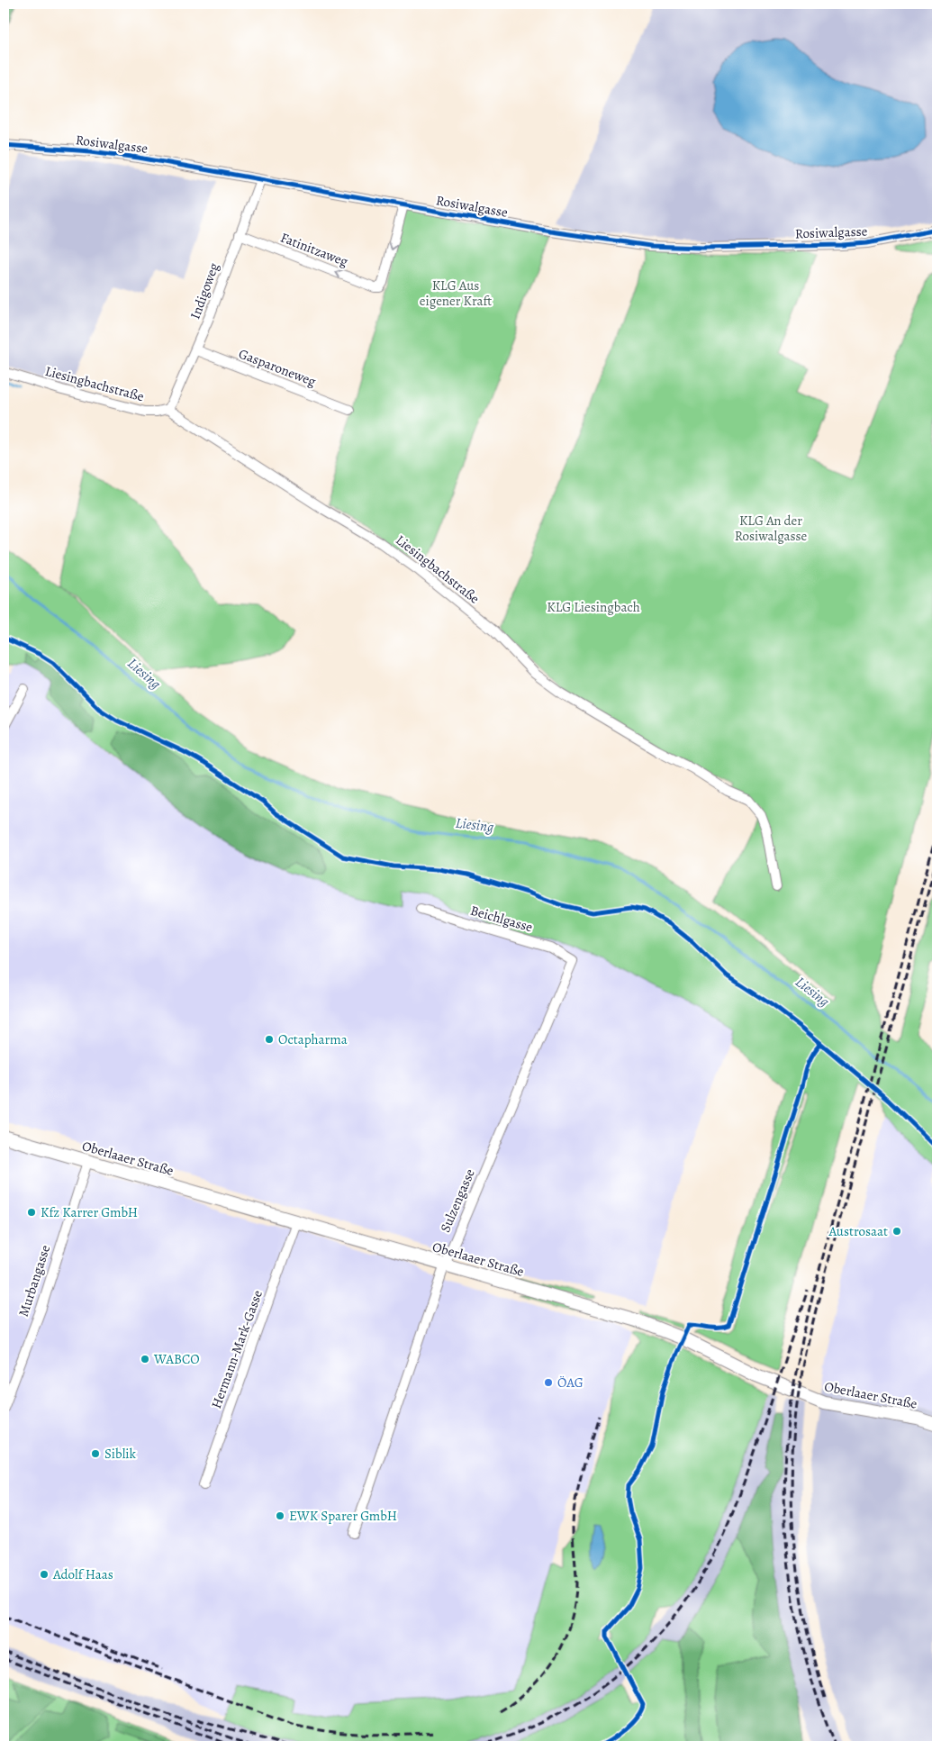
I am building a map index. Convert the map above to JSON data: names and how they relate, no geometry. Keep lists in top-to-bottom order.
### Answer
{
  "streets": {
    "main road": ["Oberlaaer Straße"],
    "street": [
      "Rosiwalgasse",
      "Fatinitzaweg",
      "Indigoweg",
      "Gasparoneweg",
      "Liesingbachstraße",
      "Beichlgasse",
      "Sulzengasse",
      "Murbangasse",
      "Hermann-Mark-Gasse"
    ]
  },
  "crossings": [
    ["Rosiwalgasse", "Fatinitzaweg"],
    ["Rosiwalgasse", "Indigoweg"],
    ["Fatinitzaweg", "Indigoweg"],
    ["Indigoweg", "Gasparoneweg"],
    ["Indigoweg", "Liesingbachstraße"],
    ["Beichlgasse", "Sulzengasse"],
    ["Oberlaaer Straße", "Sulzengasse"],
    ["Oberlaaer Straße", "Murbangasse"],
    ["Oberlaaer Straße", "Hermann-Mark-Gasse"]
  ],
  "water": ["Liesing"],
  "parks": ["KLG Aus eigener Kraft", "KLG An der Rosiwalgasse", "KLG Liesingbach"],
  "places": [
    "Octapharma",
    "Kfz Karrer GmbH",
    "Austrosaat",
    "WABCO",
    "ÖAG",
    "Siblik",
    "EWK Sparer GmbH",
    "Adolf Haas"
  ]
}
